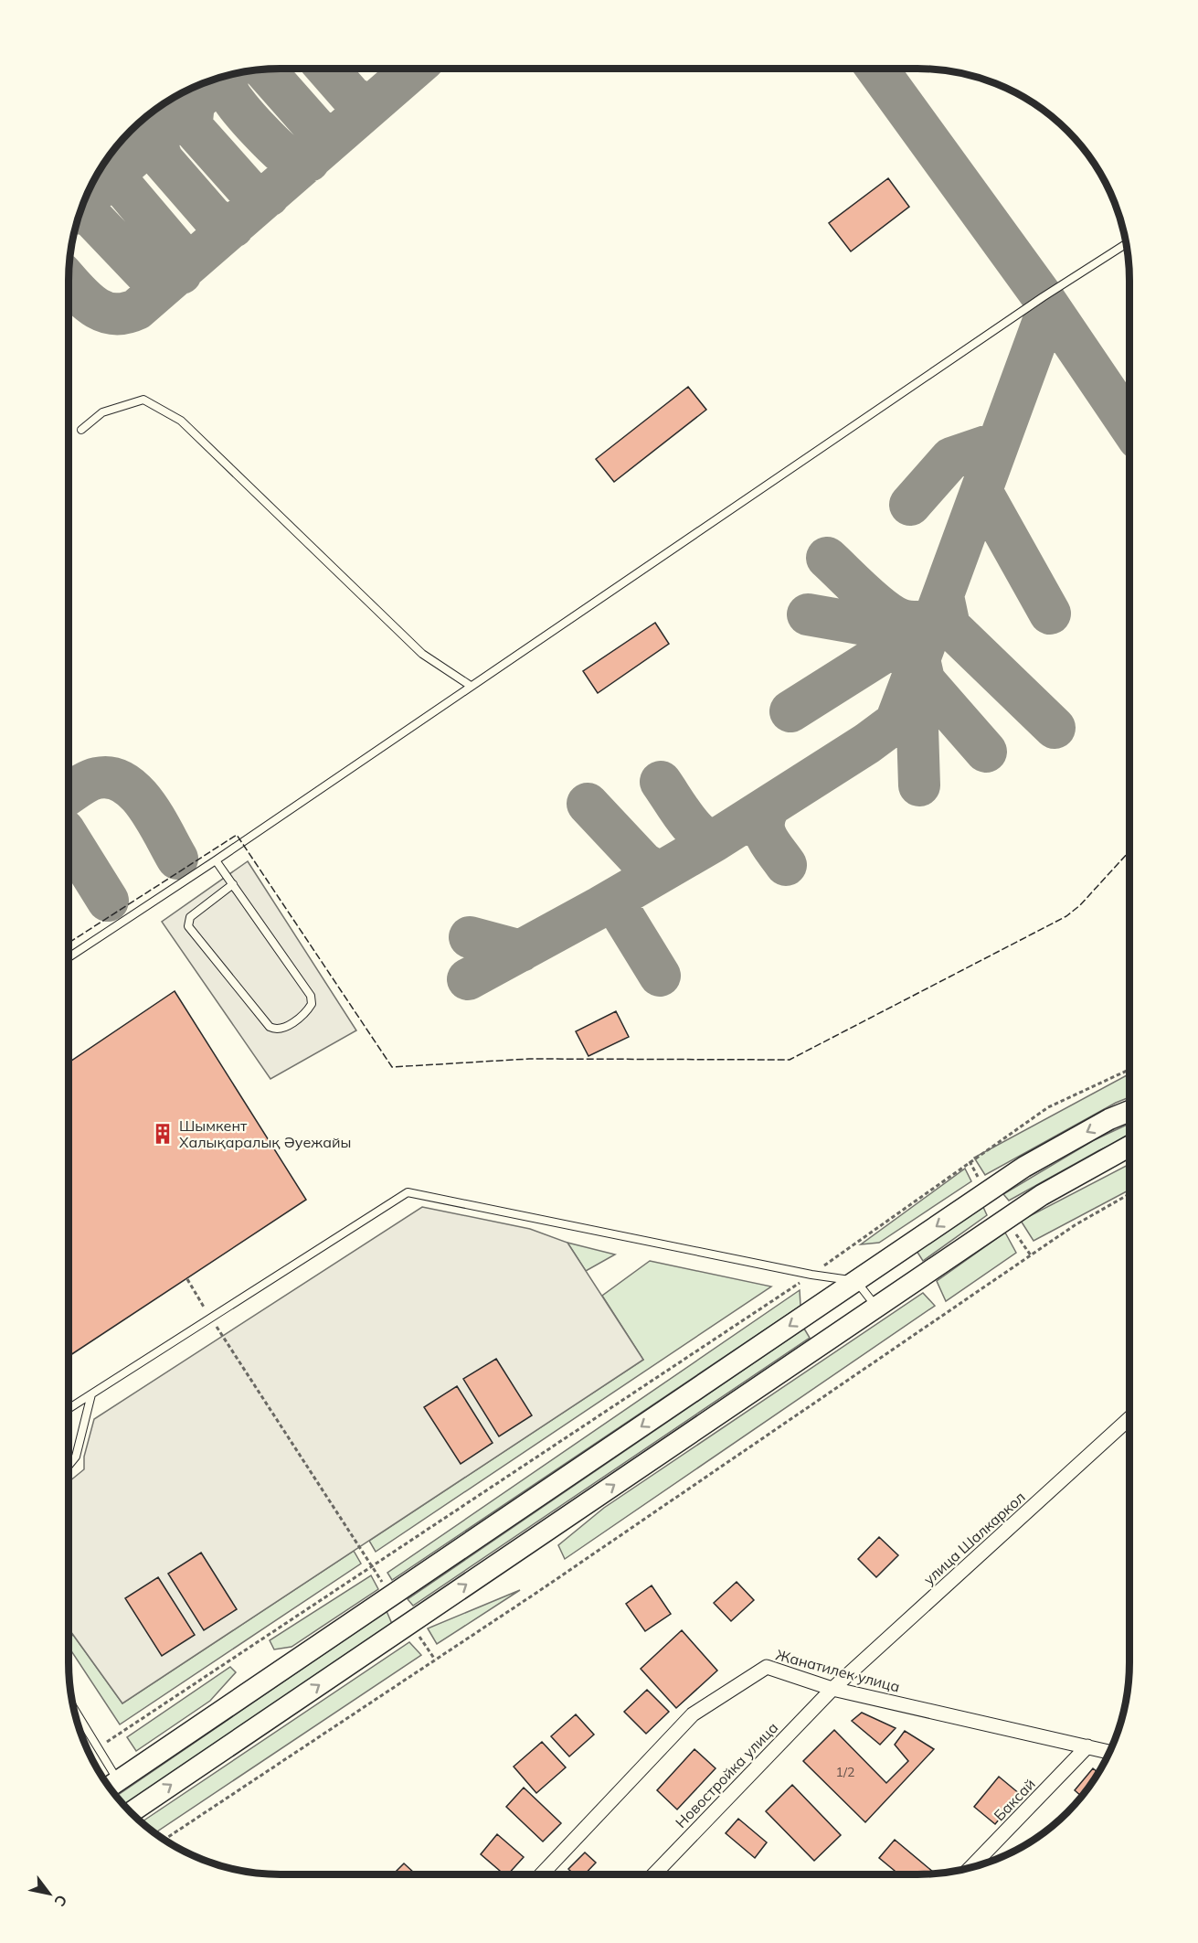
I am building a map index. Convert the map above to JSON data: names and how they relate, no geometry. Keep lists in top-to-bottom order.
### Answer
{
  "streets": {
    "street": [
      "улица Шалкаркол",
      "Жанатилек улица",
      "Новостройка улица",
      "Баксай"
    ]
  },
  "crossings": [
    ["улица Шалкаркол", "Жанатилек улица"],
    ["улица Шалкаркол", "Новостройка улица"],
    ["Жанатилек улица", "Новостройка улица"],
    ["Жанатилек улица", "Баксай"]
  ],
  "places": {
    "building": ["Шымкент Халықаралық Әуежайы"]
  },
  "house_numbers": ["1/2"],
  "north": "bottom right"
}
